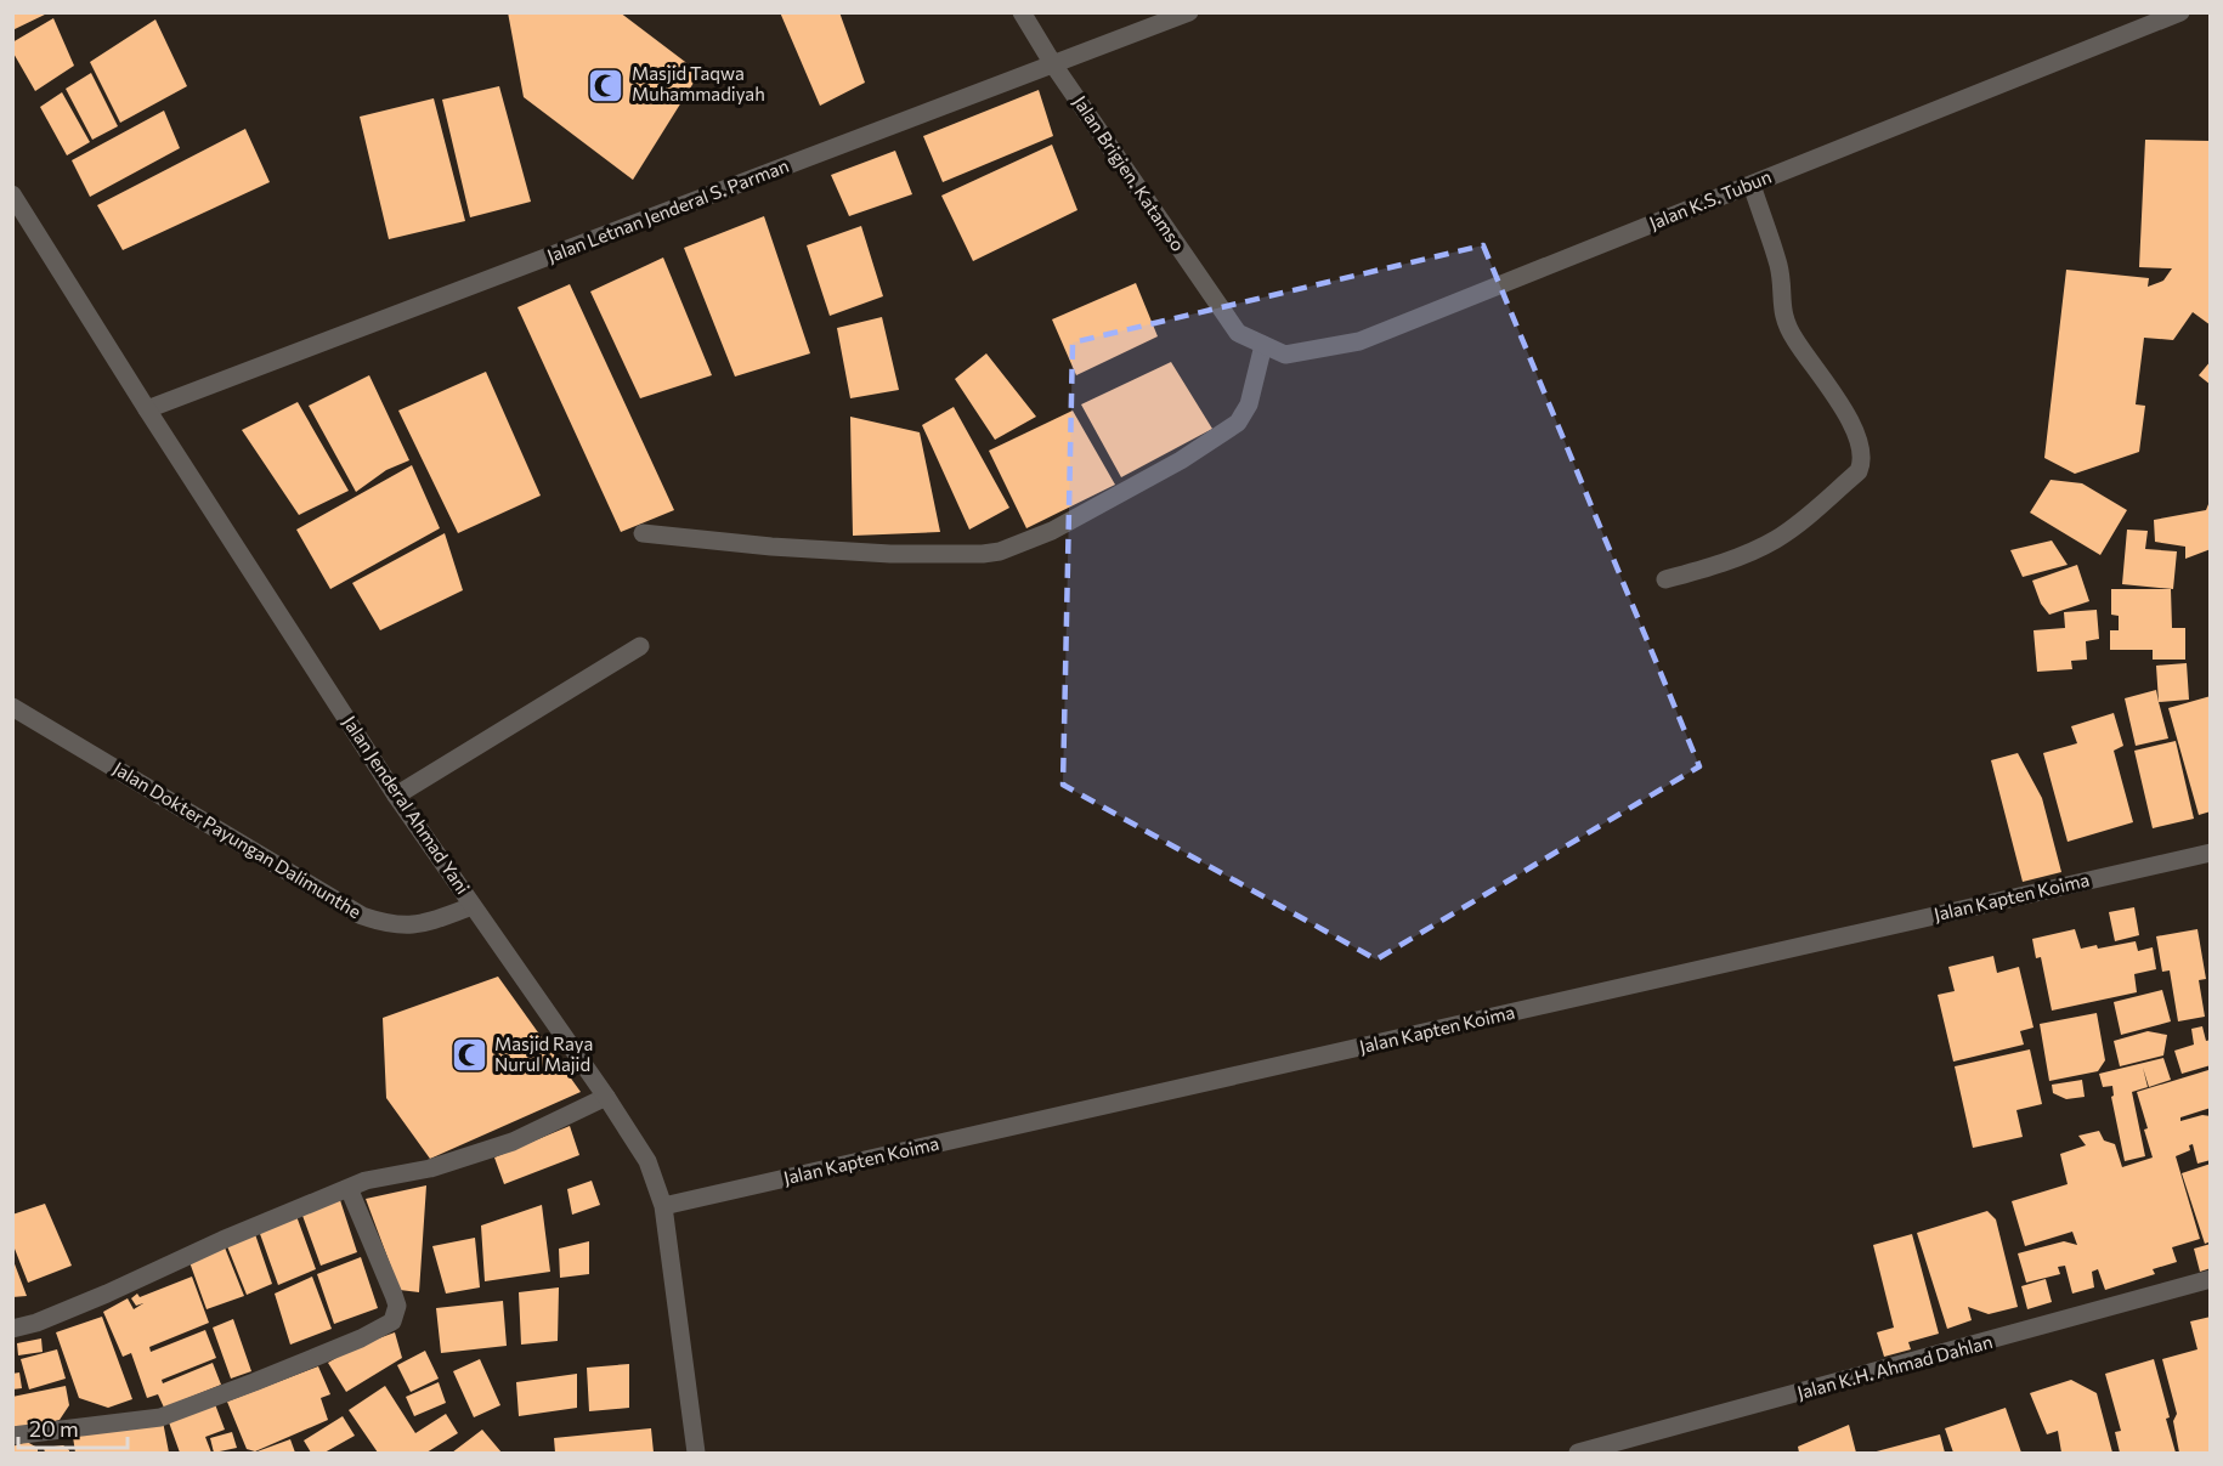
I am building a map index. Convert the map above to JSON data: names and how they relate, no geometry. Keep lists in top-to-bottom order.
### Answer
{
  "streets": {
    "street": [
      "Jalan Brigjen. Katamso",
      "Jalan K.S. Tubun",
      "Jalan Letnan Jenderal S. Parman",
      "Jalan Jenderal Ahmad Yani",
      "Jalan Dokter Payungan Dalimunthe",
      "Jalan Kapten Koima",
      "Jalan K.H. Ahmad Dahlan"
    ]
  },
  "crossings": [
    ["Jalan Brigjen. Katamso", "Jalan K.S. Tubun"],
    ["Jalan Brigjen. Katamso", "Jalan Letnan Jenderal S. Parman"],
    ["Jalan Letnan Jenderal S. Parman", "Jalan Jenderal Ahmad Yani"],
    ["Jalan Jenderal Ahmad Yani", "Jalan Dokter Payungan Dalimunthe"],
    ["Jalan Jenderal Ahmad Yani", "Jalan Kapten Koima"]
  ],
  "places": {
    "mosque": ["Masjid Taqwa Muhammadiyah", "Masjid Raya Nurul Majid"]
  },
  "scale_bar": "20 m"
}
